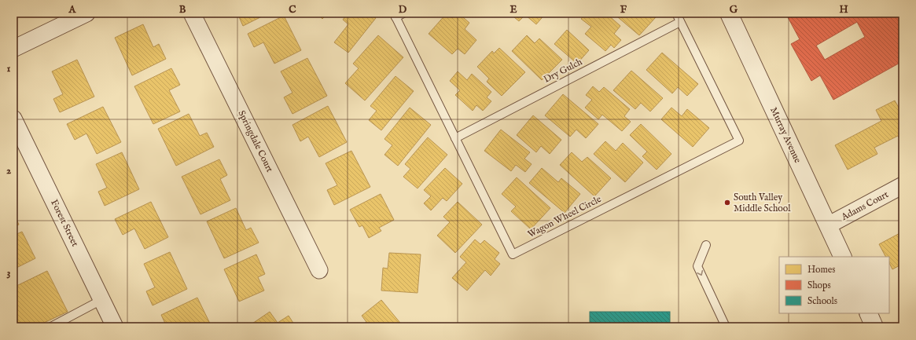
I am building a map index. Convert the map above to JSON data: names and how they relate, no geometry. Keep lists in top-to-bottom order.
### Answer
{
  "streets": {
    "street": [
      "Murray Avenue",
      "Springdale Court",
      "Adams Court",
      "Forest Street"
    ],
    "lane": ["Dry Gulch", "Wagon Wheel Circle"]
  },
  "crossings": [
    ["Dry Gulch", "Wagon Wheel Circle"],
    ["Murray Avenue", "Adams Court"]
  ],
  "places": ["South Valley Middle School"],
  "legend": ["Homes", "Shops", "Schools"],
  "grid": {
    "columns": [
      "A",
      "B",
      "C",
      "D",
      "E",
      "F",
      "G",
      "H"
    ],
    "rows": ["1", "2", "3"]
  }
}
